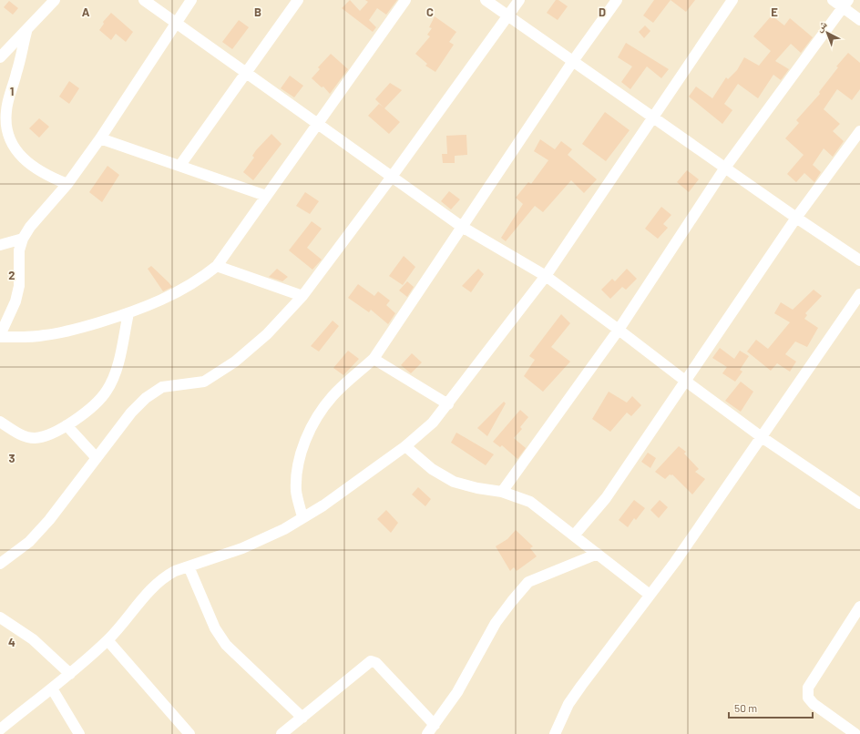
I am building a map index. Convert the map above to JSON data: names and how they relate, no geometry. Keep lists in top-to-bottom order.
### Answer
{
  "scale_bar": "50 m",
  "north": "top left",
  "grid": {
    "columns": [
      "A",
      "B",
      "C",
      "D",
      "E"
    ],
    "rows": [
      "1",
      "2",
      "3",
      "4"
    ]
  }
}
